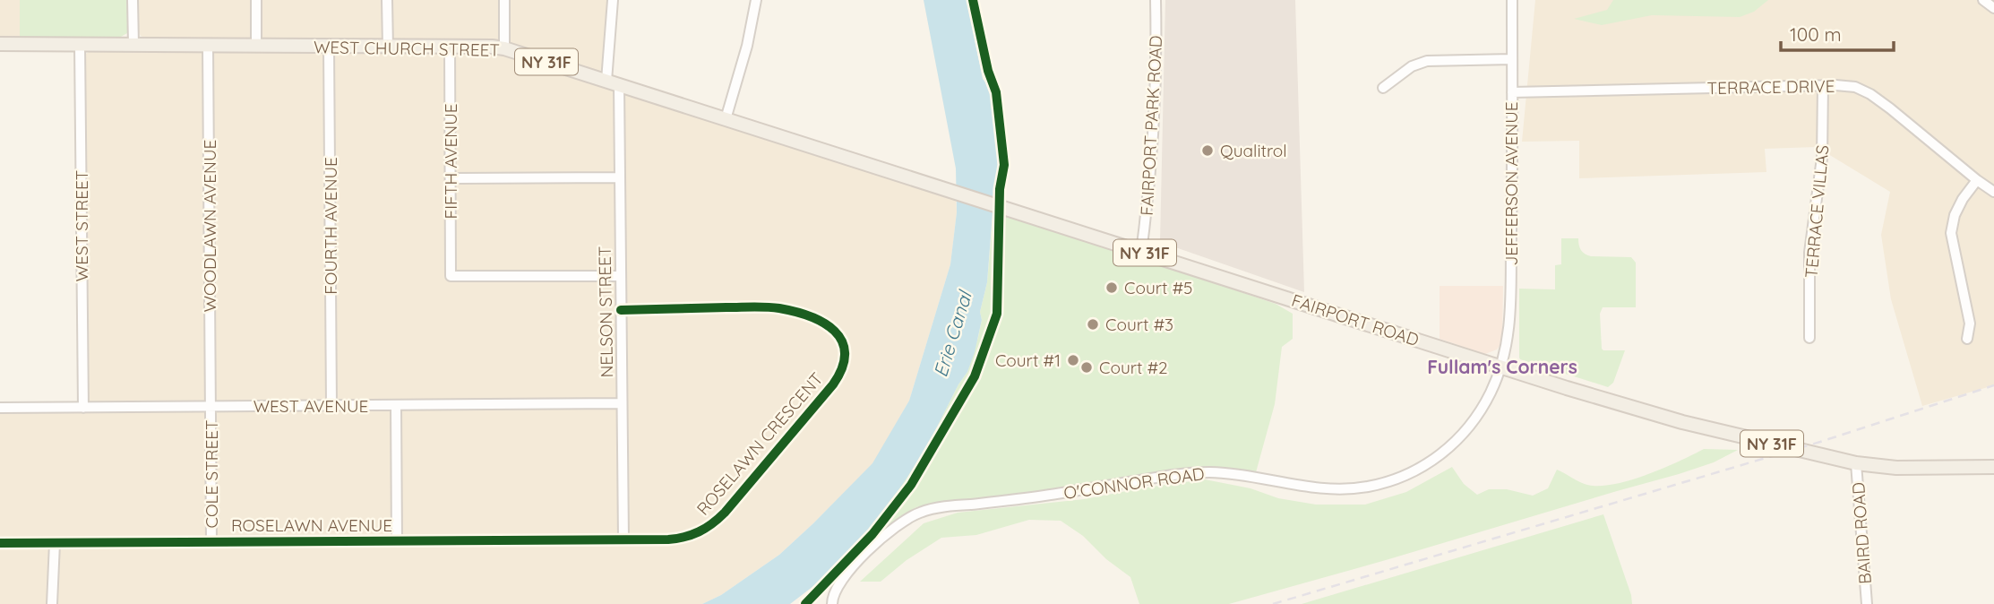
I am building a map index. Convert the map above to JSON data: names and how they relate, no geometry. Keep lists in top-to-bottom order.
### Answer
{
  "streets": {
    "main road": ["WEST CHURCH STREET", "NY 31F", "FAIRPORT ROAD"],
    "street": [
      "TERRACE DRIVE",
      "FAIRPORT PARK ROAD",
      "FIFTH AVENUE",
      "JEFFERSON AVENUE",
      "TERRACE VILLAS",
      "WEST STREET",
      "WOODLAWN AVENUE",
      "FOURTH AVENUE",
      "NELSON STREET",
      "WEST AVENUE",
      "ROSELAWN CRESCENT",
      "COLE STREET",
      "O'CONNOR ROAD",
      "ROSELAWN AVENUE",
      "BAIRD ROAD"
    ]
  },
  "crossings": [
    ["WEST CHURCH STREET", "FIFTH AVENUE"],
    ["WEST CHURCH STREET", "WEST STREET"],
    ["WEST CHURCH STREET", "WOODLAWN AVENUE"],
    ["WEST CHURCH STREET", "FOURTH AVENUE"],
    ["WEST CHURCH STREET", "NELSON STREET"],
    ["WEST CHURCH STREET", "FAIRPORT ROAD"],
    ["TERRACE DRIVE", "JEFFERSON AVENUE"],
    ["TERRACE DRIVE", "TERRACE VILLAS"],
    ["FAIRPORT PARK ROAD", "FAIRPORT ROAD"],
    ["FIFTH AVENUE", "NELSON STREET"],
    ["JEFFERSON AVENUE", "FAIRPORT ROAD"],
    ["JEFFERSON AVENUE", "O'CONNOR ROAD"],
    ["WEST STREET", "WEST AVENUE"],
    ["WOODLAWN AVENUE", "WEST AVENUE"],
    ["WOODLAWN AVENUE", "COLE STREET"],
    ["FOURTH AVENUE", "WEST AVENUE"],
    ["NELSON STREET", "WEST AVENUE"],
    ["NELSON STREET", "ROSELAWN CRESCENT"],
    ["NELSON STREET", "ROSELAWN AVENUE"],
    ["FAIRPORT ROAD", "O'CONNOR ROAD"],
    ["FAIRPORT ROAD", "BAIRD ROAD"],
    ["WEST AVENUE", "COLE STREET"],
    ["ROSELAWN CRESCENT", "ROSELAWN AVENUE"],
    ["COLE STREET", "ROSELAWN AVENUE"]
  ],
  "districts": ["Fullam's Corners"],
  "water": ["Erie Canal"],
  "places": [
    "Qualitrol",
    "Court #5",
    "Court #3",
    "Court #1",
    "Court #2"
  ],
  "scale_bar": "100 m"
}
